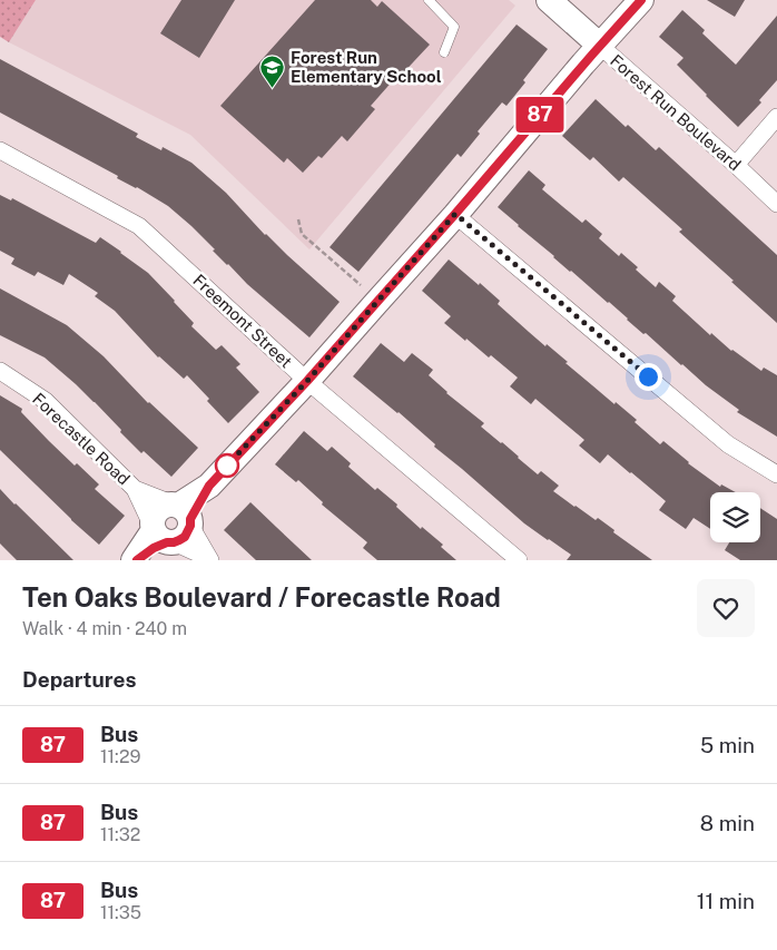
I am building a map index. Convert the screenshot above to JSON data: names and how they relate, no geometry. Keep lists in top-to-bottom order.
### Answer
{
  "streets": {
    "street": ["Forest Run Boulevard", "Freemont Street", "Forecastle Road"]
  },
  "places": {
    "school or university": ["Forest Run Elementary School"]
  },
  "lines": ["bus line 87"],
  "page": {
    "on_map": "87",
    "heading": [
      ["Ten Oaks Boulevard / Forecastle Road", "Walk · 4 min · 240 m"],
      "Departures"
    ],
    "list": [
      {
        "mark": "87",
        "name": "Bus",
        "note": "11:29",
        "value": "5 min"
      },
      {
        "mark": "87",
        "name": "Bus",
        "note": "11:32",
        "value": "8 min"
      },
      {
        "mark": "87",
        "name": "Bus",
        "note": "11:35",
        "value": "11 min"
      }
    ]
  }
}
